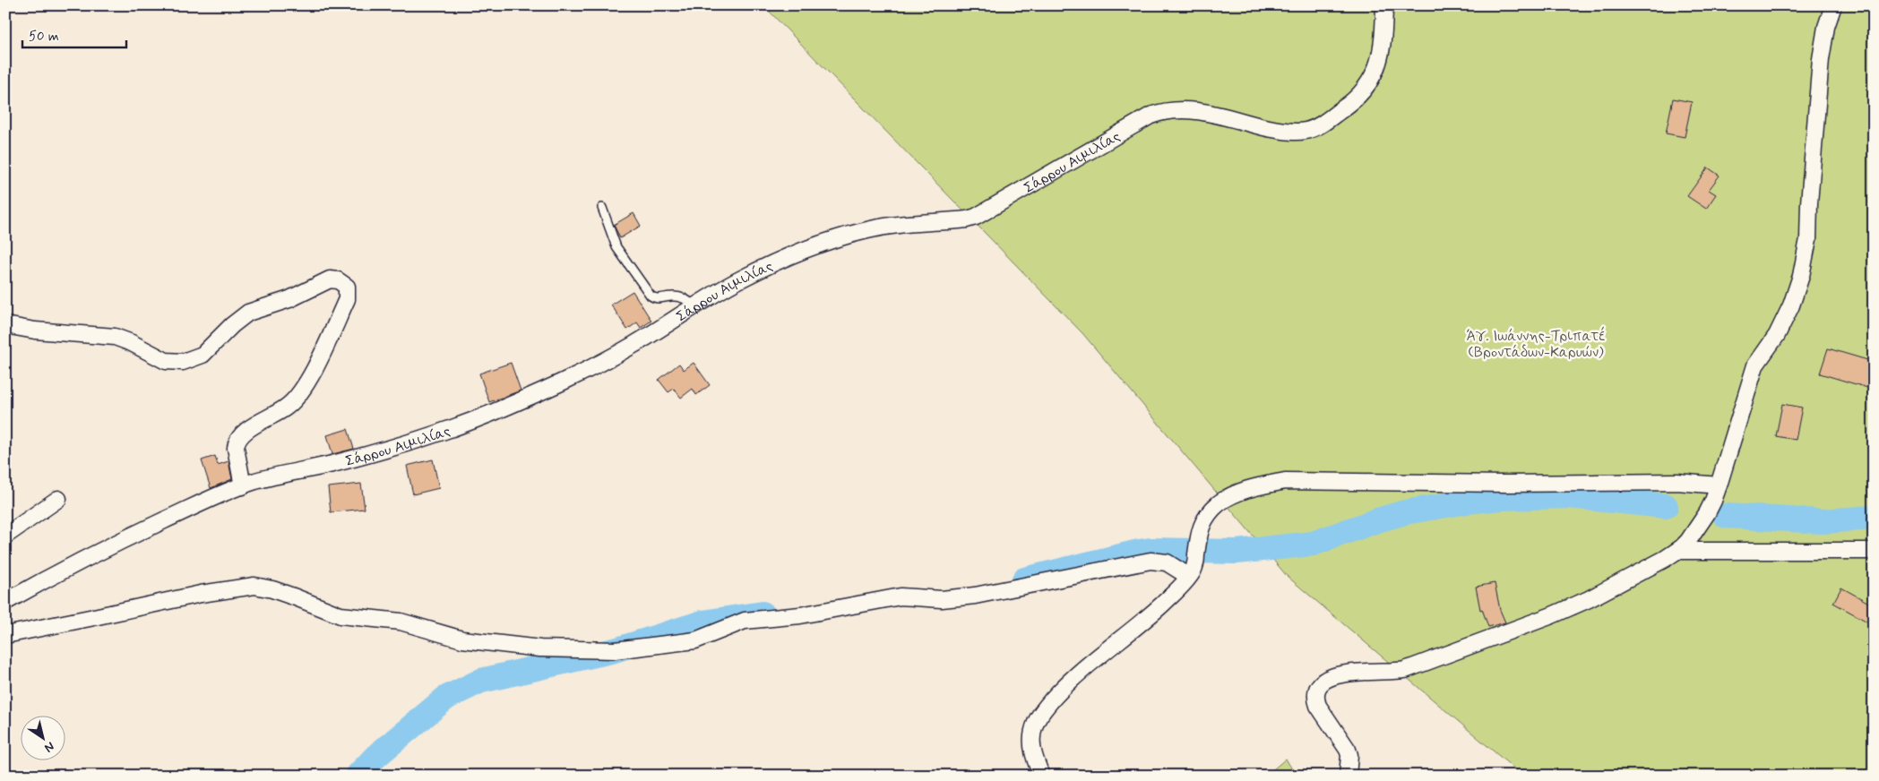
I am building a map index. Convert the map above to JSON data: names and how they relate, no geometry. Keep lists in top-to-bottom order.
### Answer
{
  "streets": {
    "street": ["Σάρρου Αιμιλίας"]
  },
  "parks": ["Άγ. Ιωάννης-Τριπατέ (Βροντάδων-Καρυών)"],
  "scale_bar": "50 m",
  "north": "bottom right"
}
